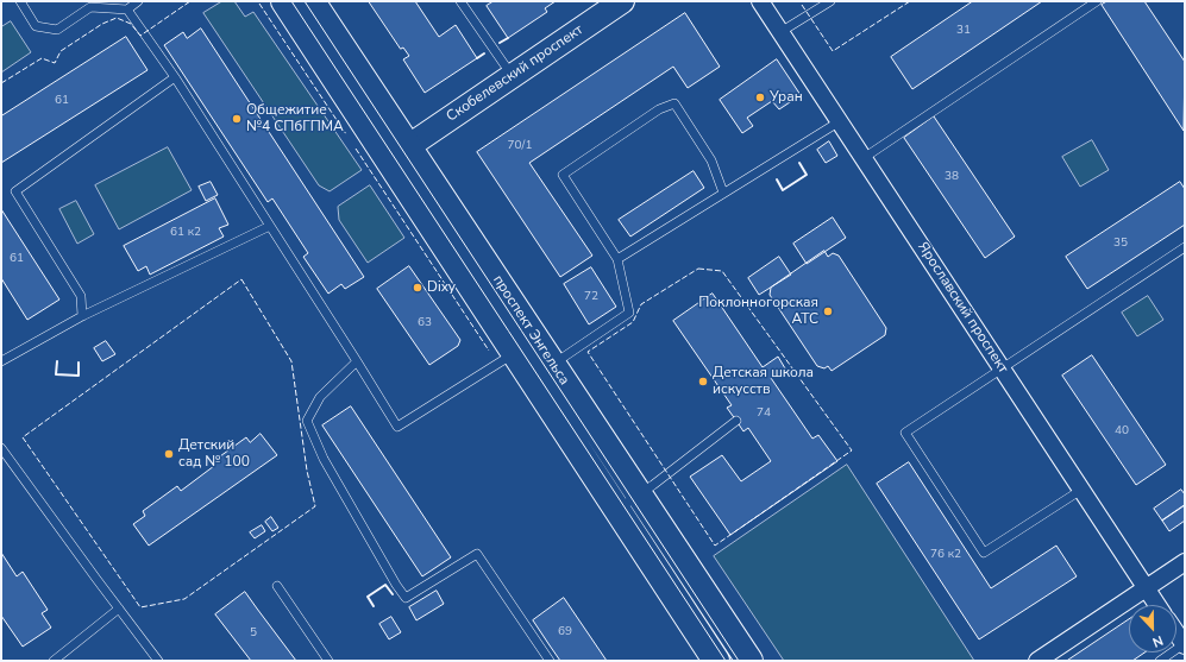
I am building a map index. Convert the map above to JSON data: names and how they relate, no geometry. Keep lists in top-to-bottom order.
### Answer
{
  "streets": {
    "main road": ["проспект Энгельса"],
    "street": ["Скобелевский проспект", "Ярославский проспект"]
  },
  "crossings": [
    ["Скобелевский проспект", "проспект Энгельса"]
  ],
  "places": [
    "Уран",
    "Общежитие №4 СПбГПМА",
    "Dixy",
    "Поклонногорская АТС",
    "Детская школа искусств",
    "Детский сад № 100"
  ],
  "house_numbers": [
    "31",
    "61",
    "70/1",
    "38",
    "61 к2",
    "35",
    "61",
    "72",
    "63",
    "74",
    "40",
    "76 к2",
    "69",
    "5"
  ],
  "north": "bottom"
}
